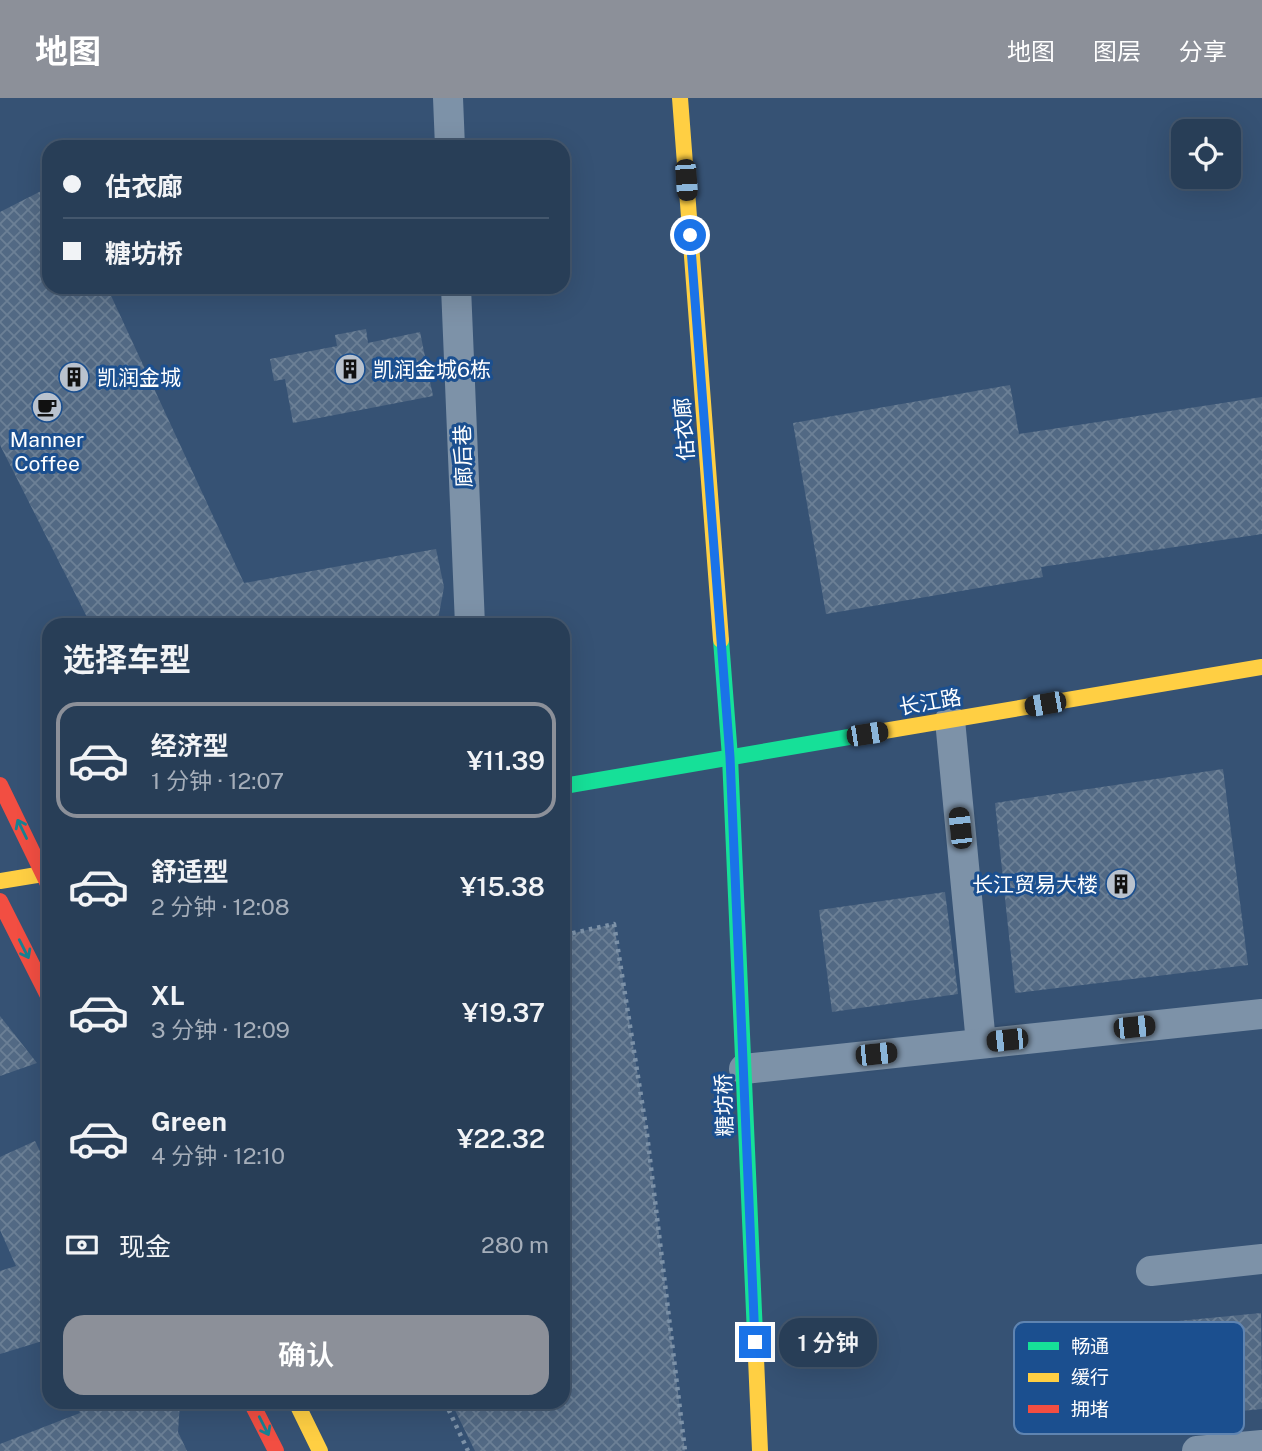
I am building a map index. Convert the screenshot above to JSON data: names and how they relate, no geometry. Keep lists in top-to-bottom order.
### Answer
{
  "streets": {
    "street": [
      "估衣廊",
      "廊后巷",
      "长江路",
      "糖坊桥"
    ]
  },
  "crossings": [
    ["估衣廊", "长江路"],
    ["估衣廊", "糖坊桥"],
    ["长江路", "糖坊桥"]
  ],
  "places": {
    "building": ["凯润金城6栋", "凯润金城", "长江贸易大楼"],
    "cafe": ["Manner Coffee"]
  },
  "legend": ["畅通", "缓行", "拥堵"],
  "page": {
    "header": "地图",
    "nav": ["地图", "图层", "分享"],
    "banner": ["估衣廊", "糖坊桥"],
    "heading": "选择车型",
    "list": [
      {
        "name": "经济型",
        "note": "1 分钟 · 12:07",
        "value": "¥11.39"
      },
      {
        "name": "舒适型",
        "note": "2 分钟 · 12:08",
        "value": "¥15.38"
      },
      {
        "name": "XL",
        "note": "3 分钟 · 12:09",
        "value": "¥19.37"
      },
      {
        "name": "Green",
        "note": "4 分钟 · 12:10",
        "value": "¥22.32"
      }
    ],
    "pay": ["现金", "280 m"],
    "buttons": "确认",
    "bubble": "1 分钟"
  }
}
